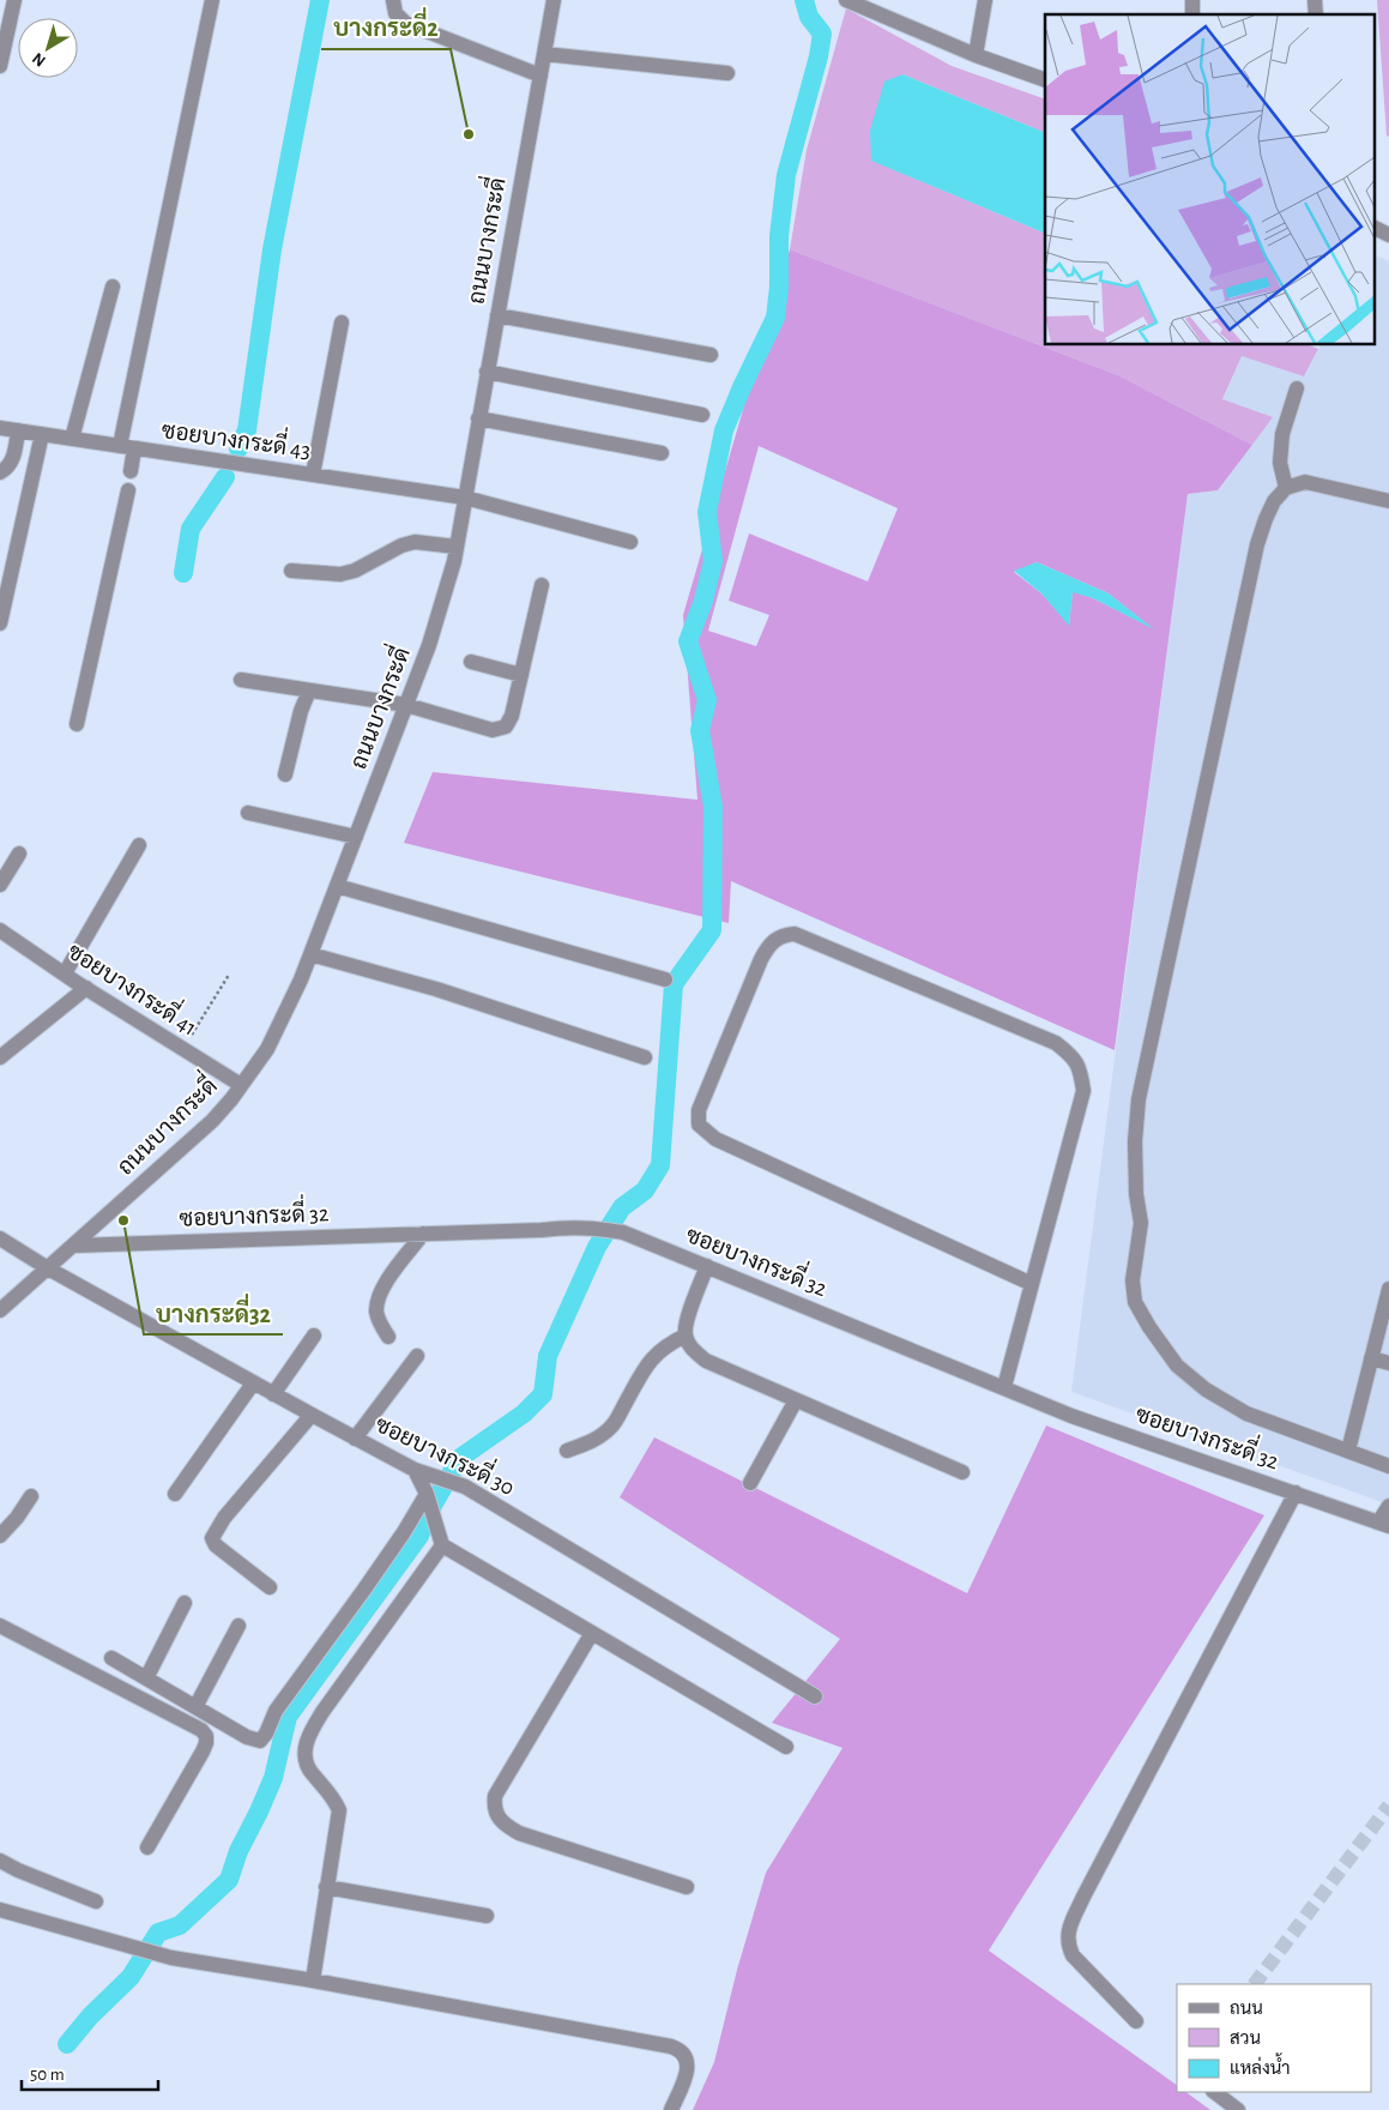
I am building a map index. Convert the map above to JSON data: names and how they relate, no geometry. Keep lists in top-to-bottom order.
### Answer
{
  "streets": {
    "street": [
      "ถนนบางกระดี่",
      "ซอยบางกระดี่ 43",
      "ซอยบางกระดี่ 41",
      "ซอยบางกระดี่ 32",
      "ซอยบางกระดี่ 30"
    ]
  },
  "crossings": [
    ["ถนนบางกระดี่", "ซอยบางกระดี่ 43"],
    ["ถนนบางกระดี่", "ซอยบางกระดี่ 41"],
    ["ถนนบางกระดี่", "ซอยบางกระดี่ 32"],
    ["ถนนบางกระดี่", "ซอยบางกระดี่ 30"]
  ],
  "places": ["บางกระดี่2", "บางกระดี่32"],
  "legend": ["ถนน", "สวน", "แหล่งน้ำ"],
  "scale_bar": "50 m",
  "north": "bottom left"
}
